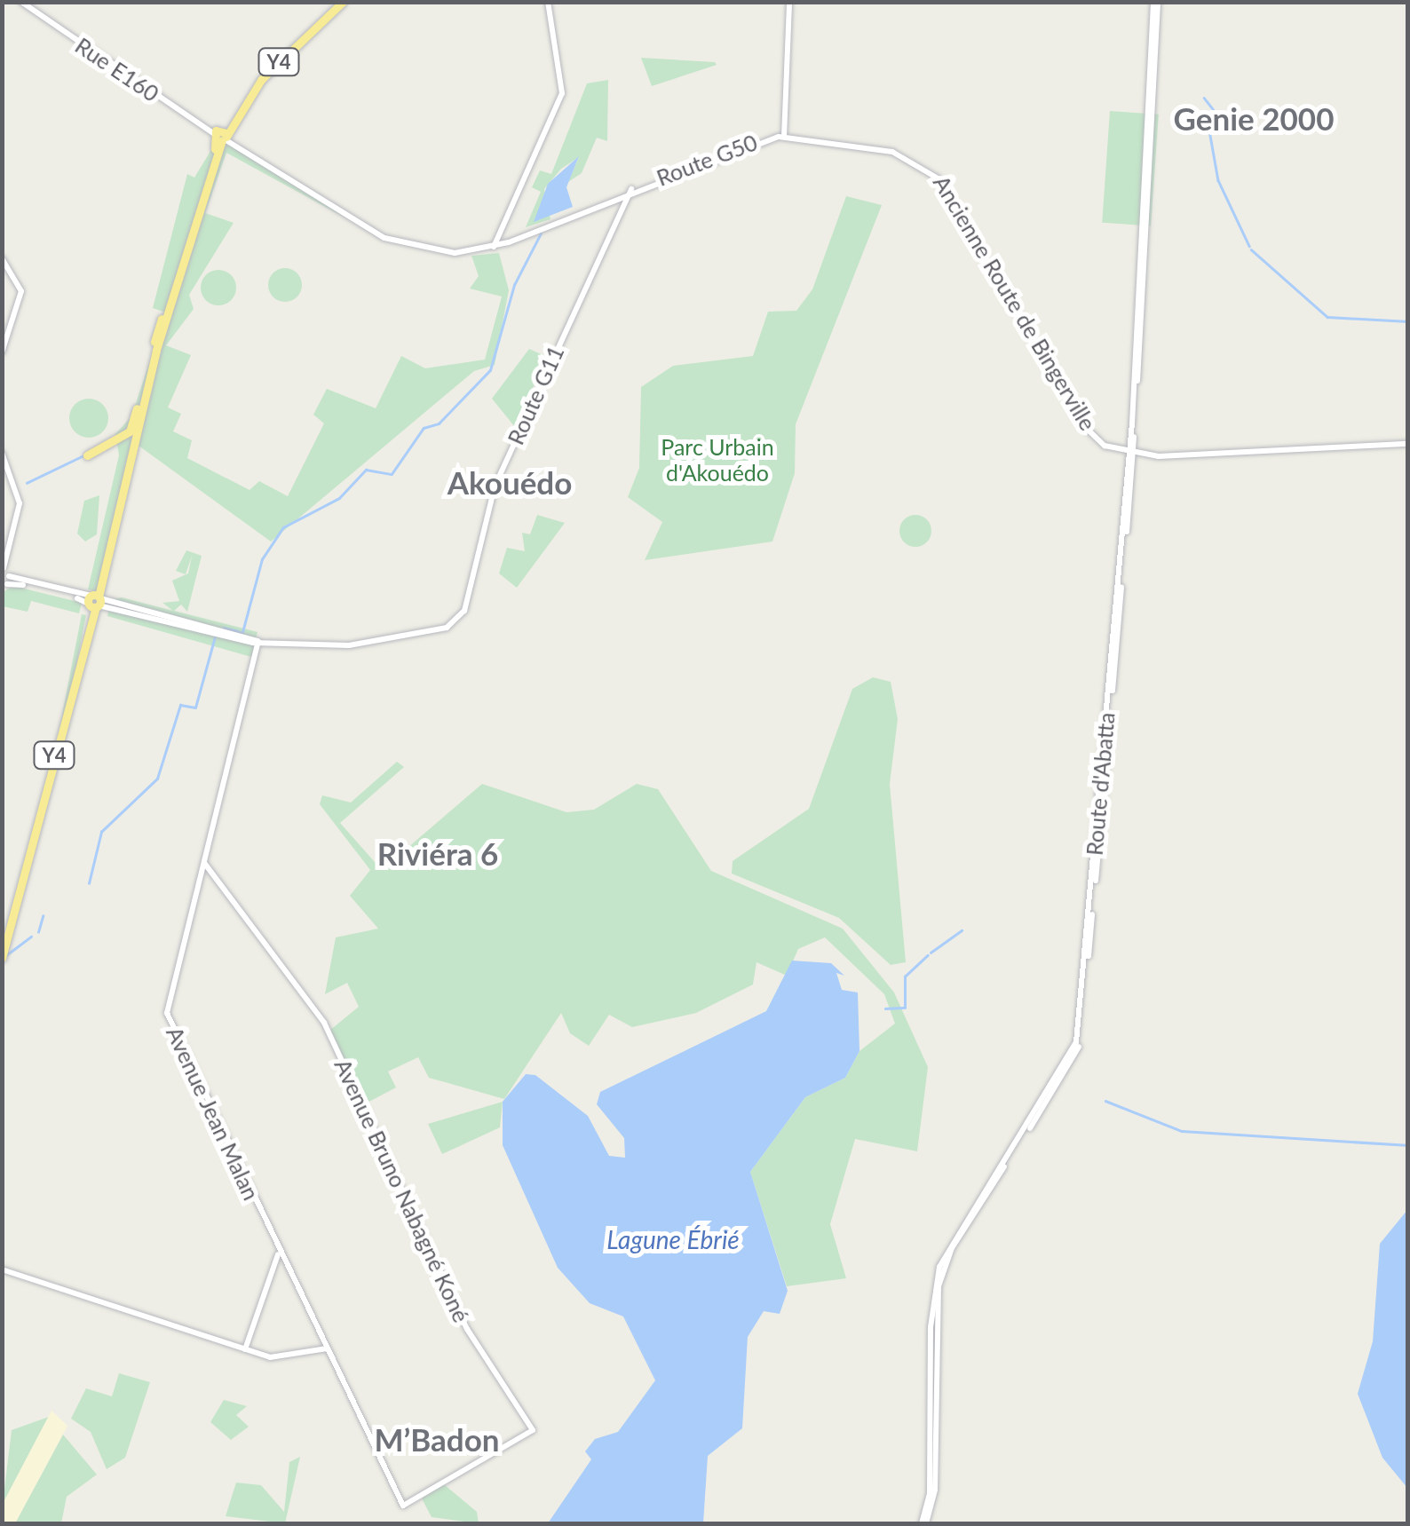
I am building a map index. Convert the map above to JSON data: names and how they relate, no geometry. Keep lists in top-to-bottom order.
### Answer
{
  "streets": {
    "highway": ["Y4"],
    "street": [
      "Rue E160",
      "Route G50",
      "Ancienne Route de Bingerville",
      "Route G11",
      "Route d'Abatta",
      "Avenue Jean Malan",
      "Avenue Bruno Nabagné Koné"
    ]
  },
  "crossings": [
    ["Y4", "Rue E160"],
    ["Route G50", "Ancienne Route de Bingerville"],
    ["Route G50", "Route G11"],
    ["Ancienne Route de Bingerville", "Route d'Abatta"],
    ["Route G11", "Avenue Jean Malan"],
    ["Avenue Jean Malan", "Avenue Bruno Nabagné Koné"]
  ],
  "districts": [
    "Genie 2000",
    "Akouédo",
    "Riviéra 6",
    "M’Badon"
  ],
  "water": ["Lagune Ébrié"],
  "parks": ["Parc Urbain d'Akouédo"]
}
